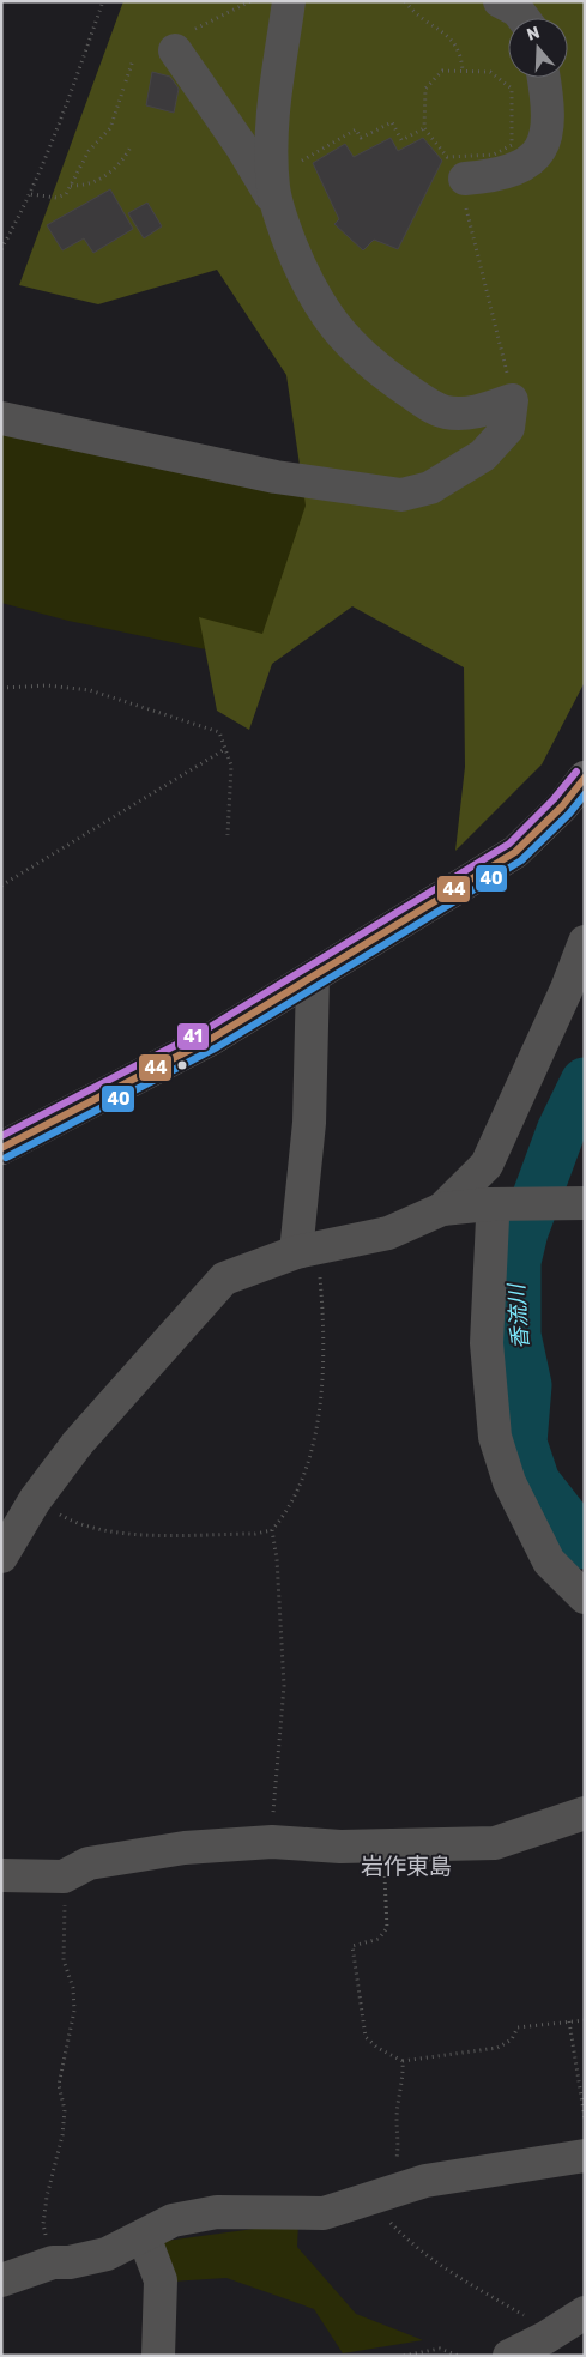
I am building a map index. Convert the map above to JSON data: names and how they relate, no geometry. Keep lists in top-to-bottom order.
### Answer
{
  "districts": ["岩作東島"],
  "water": ["香流川"],
  "lines": ["transit line 41", "transit line 44", "transit line 40"],
  "north": "top"
}
